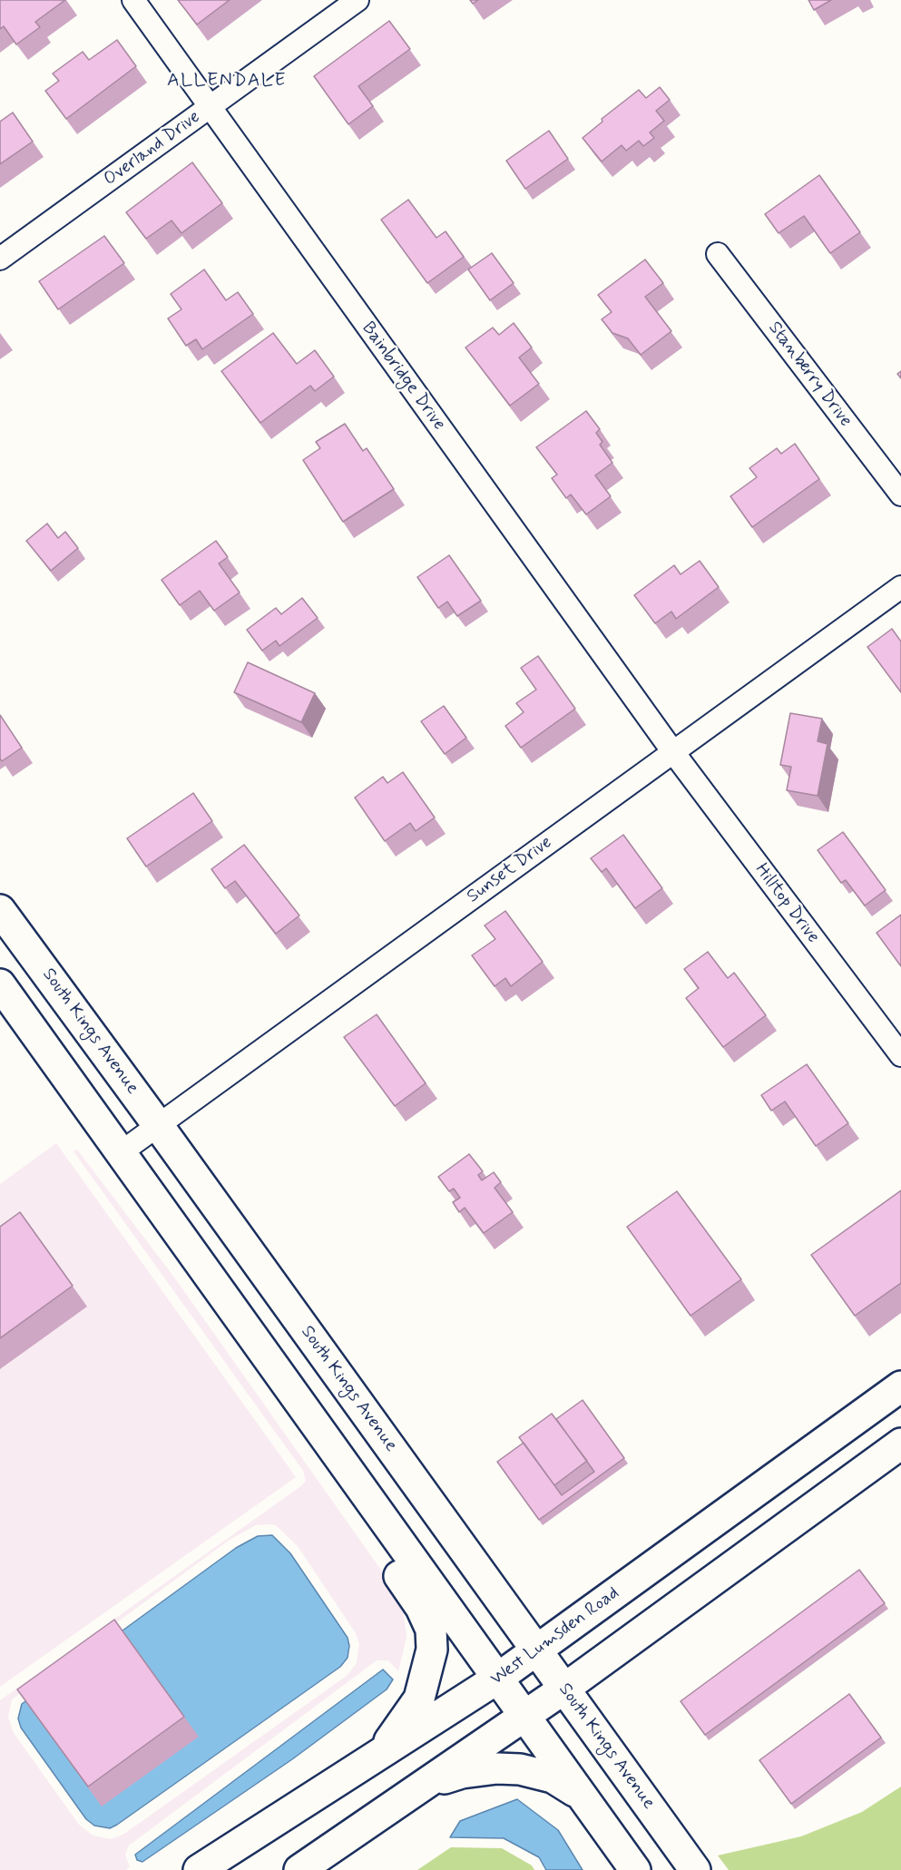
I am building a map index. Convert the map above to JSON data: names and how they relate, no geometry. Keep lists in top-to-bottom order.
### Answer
{
  "streets": {
    "main road": ["South Kings Avenue", "West Lumsden Road"],
    "street": [
      "Overland Drive",
      "Stanberry Drive",
      "Bainbridge Drive",
      "Sunset Drive",
      "Hilltop Drive"
    ]
  },
  "crossings": [
    ["Overland Drive", "Bainbridge Drive"],
    ["Bainbridge Drive", "Sunset Drive"],
    ["Bainbridge Drive", "Hilltop Drive"],
    ["Sunset Drive", "Hilltop Drive"],
    ["Sunset Drive", "South Kings Avenue"],
    ["South Kings Avenue", "West Lumsden Road"]
  ],
  "districts": ["ALLENDALE"]
}
